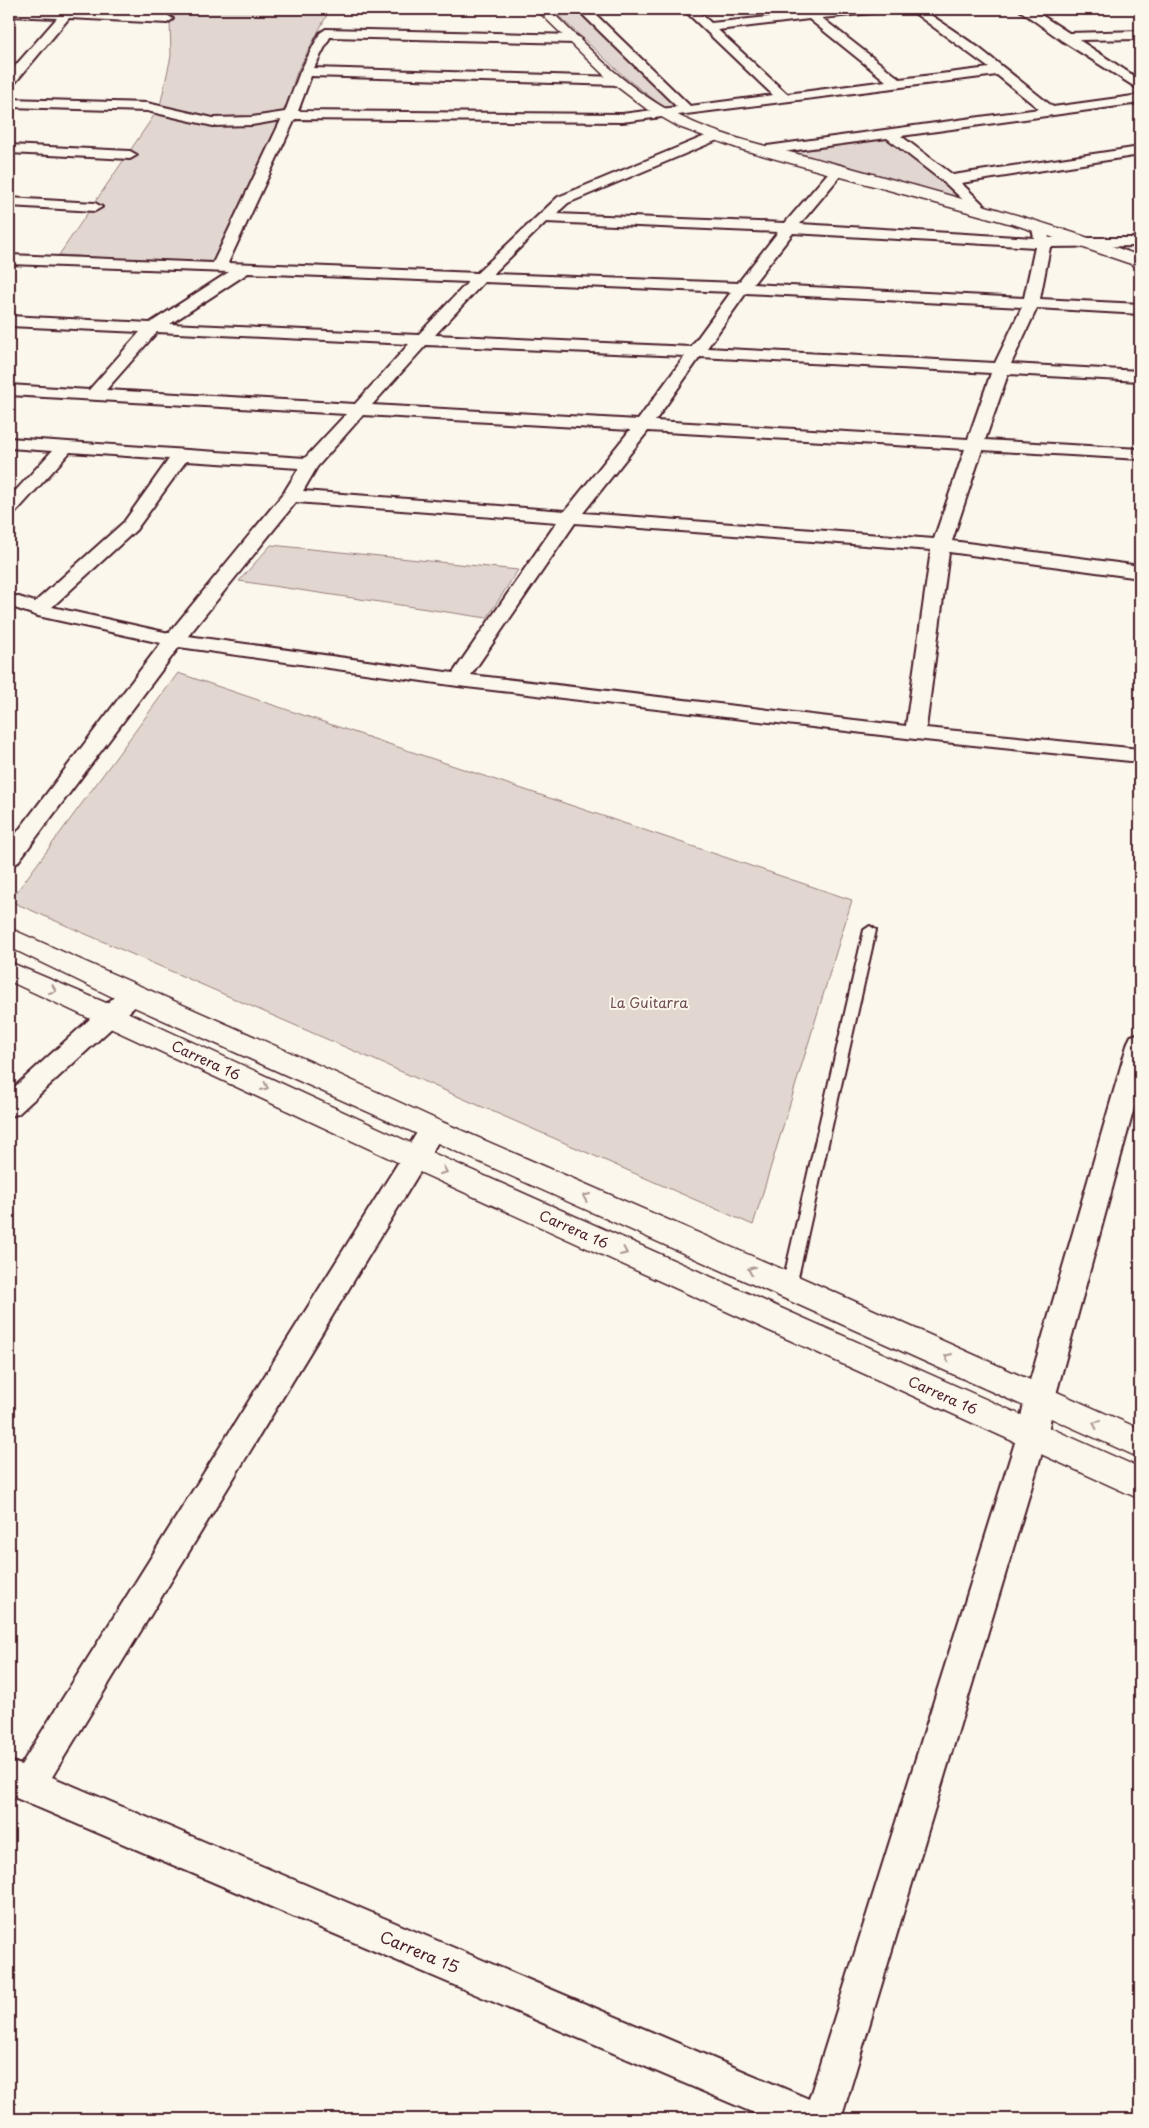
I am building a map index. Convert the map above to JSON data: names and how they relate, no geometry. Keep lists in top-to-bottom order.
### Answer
{
  "streets": {
    "main road": ["Carrera 16"],
    "street": ["Carrera 15"]
  },
  "parks": ["La Guitarra"]
}
